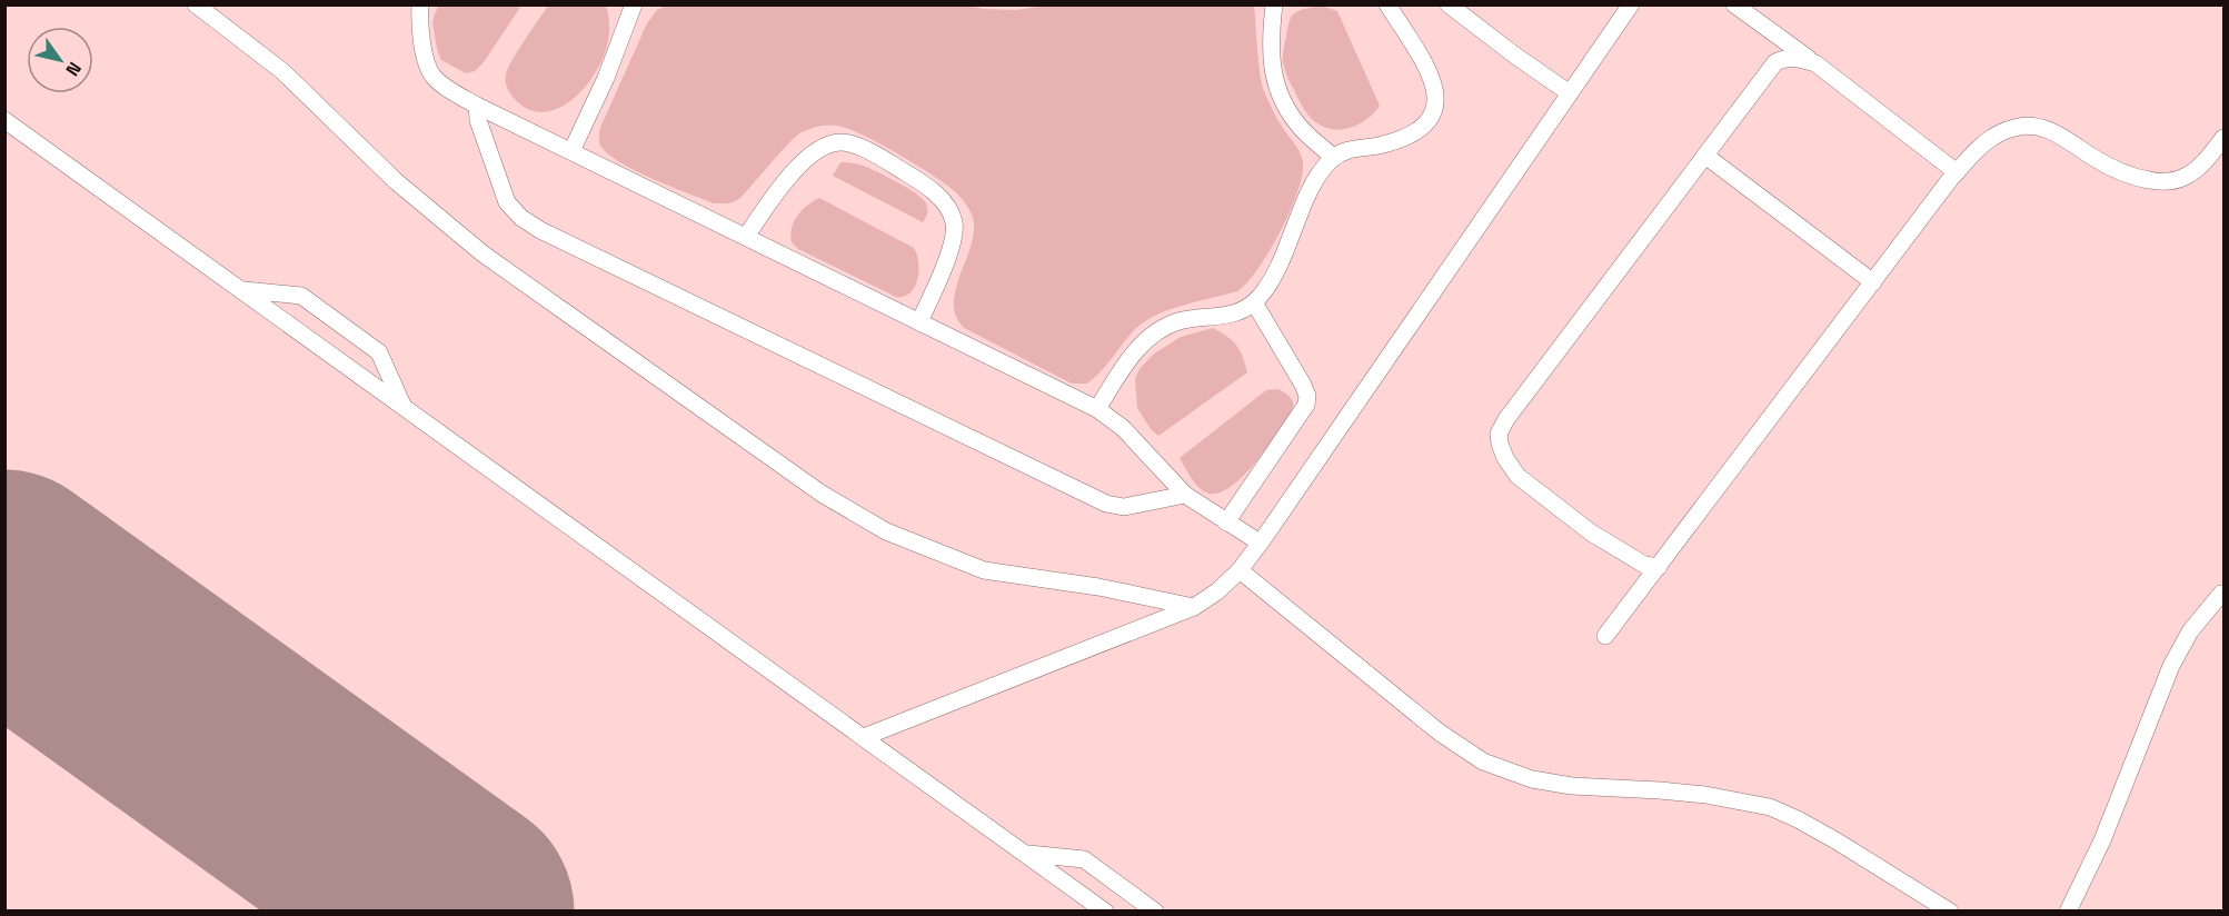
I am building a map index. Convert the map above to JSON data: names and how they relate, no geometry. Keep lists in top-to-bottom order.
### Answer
{
  "north": "bottom right"
}
